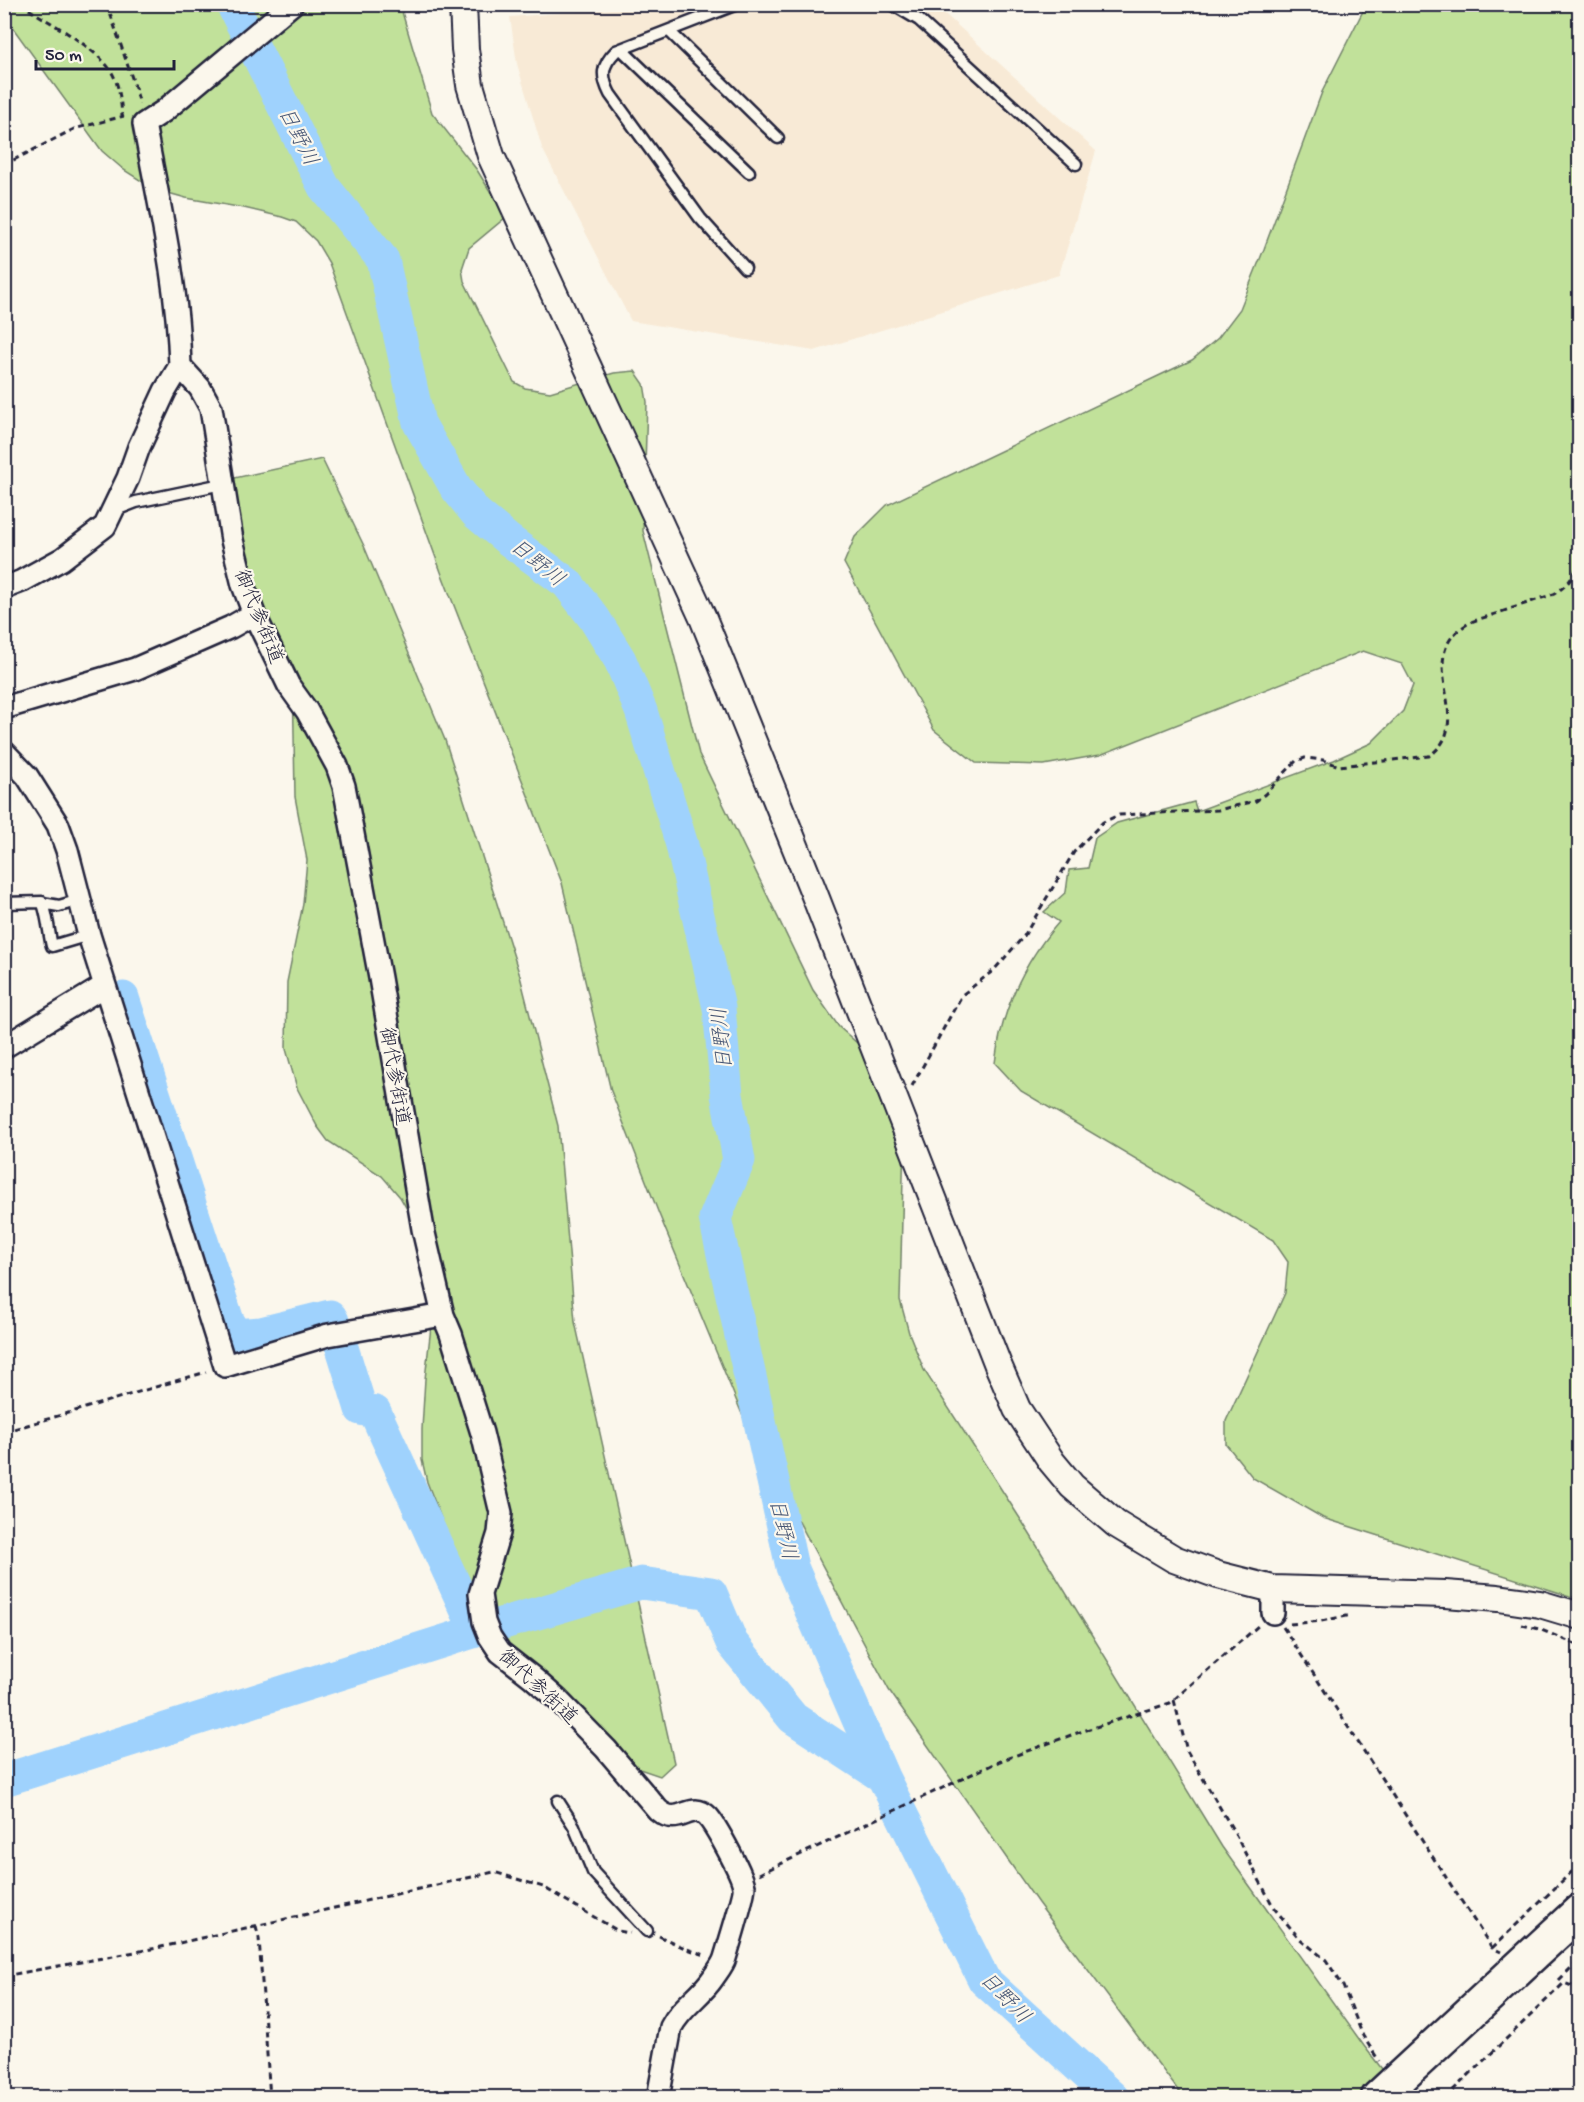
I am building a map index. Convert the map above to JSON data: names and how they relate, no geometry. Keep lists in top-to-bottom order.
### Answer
{
  "streets": {
    "street": ["御代参街道"]
  },
  "water": ["日野川"],
  "scale_bar": "50 m"
}
